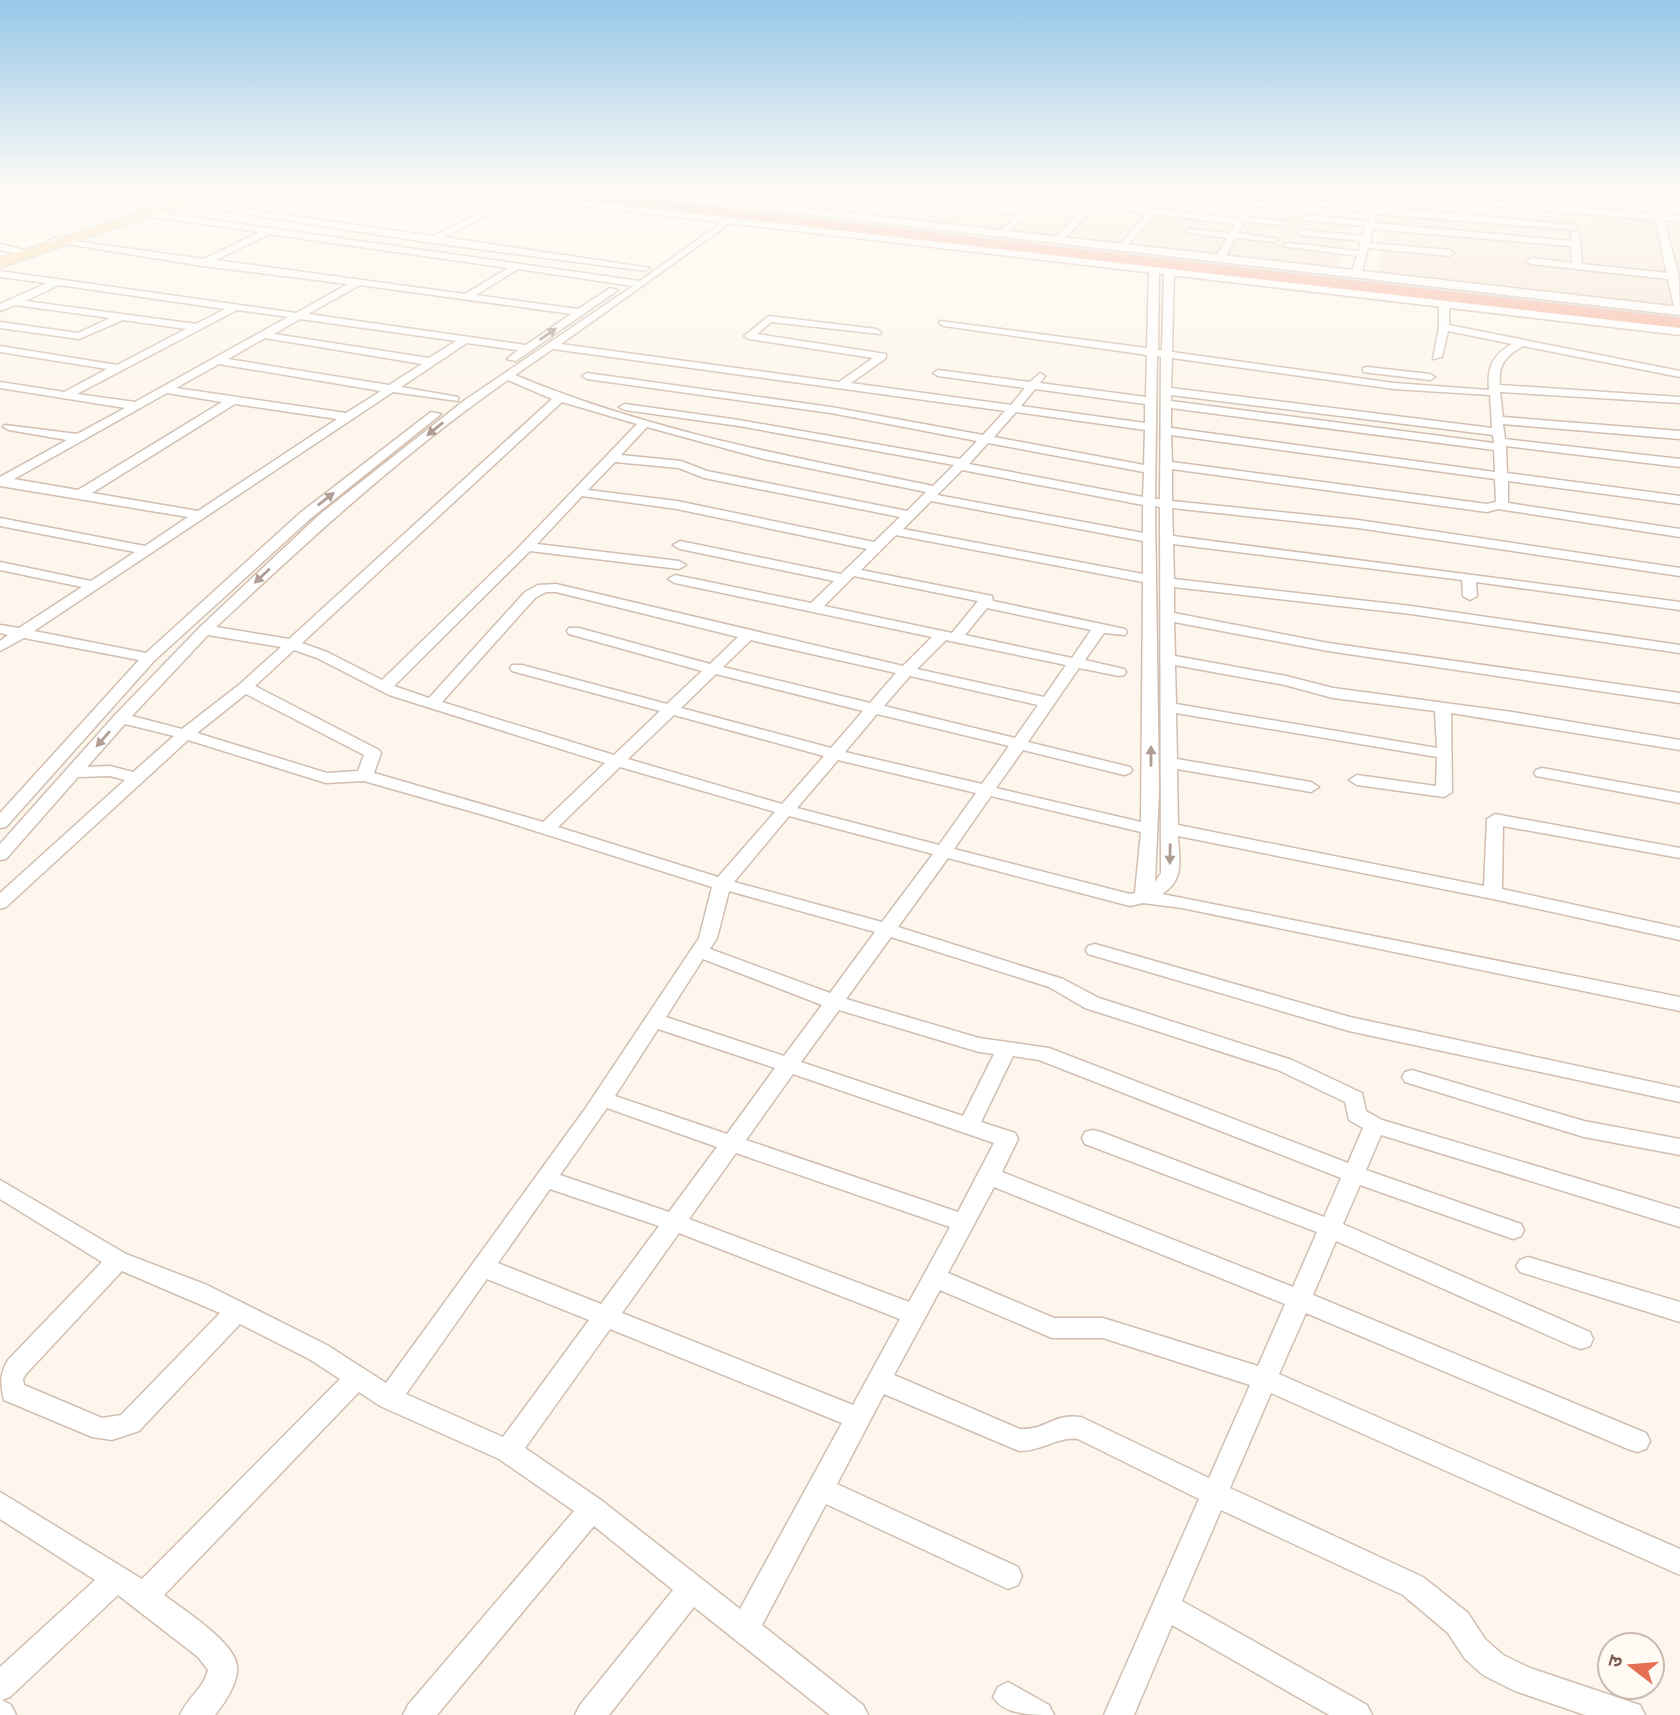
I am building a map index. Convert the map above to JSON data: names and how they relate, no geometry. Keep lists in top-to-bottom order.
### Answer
{
  "north": "left"
}
